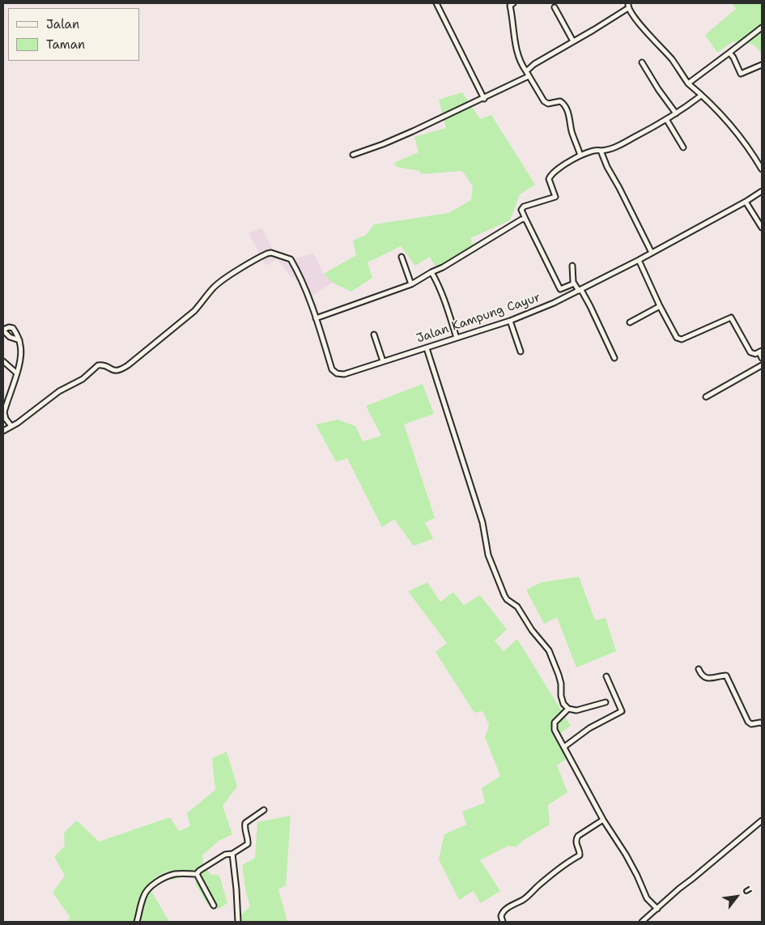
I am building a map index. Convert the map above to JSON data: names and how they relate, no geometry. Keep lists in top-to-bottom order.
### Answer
{
  "streets": {
    "street": ["Jalan Kampung Cayur"]
  },
  "legend": ["Jalan", "Taman"],
  "north": "top right"
}
